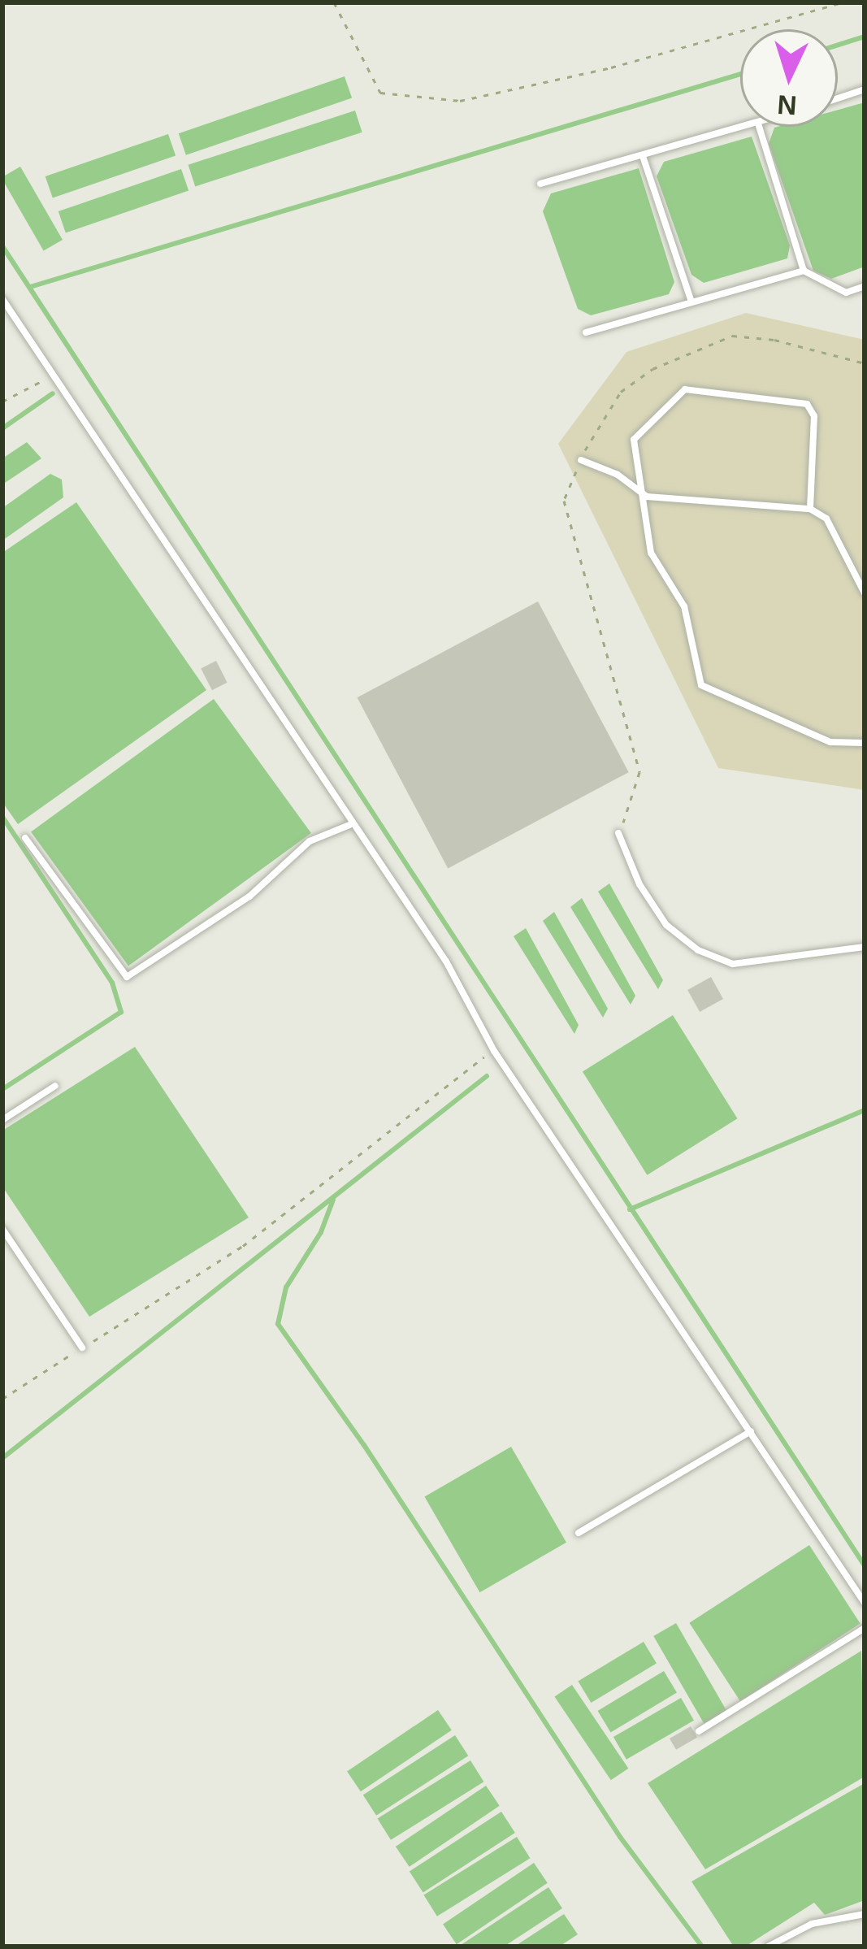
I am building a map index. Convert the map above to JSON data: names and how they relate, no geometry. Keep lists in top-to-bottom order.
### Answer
{
  "north": "bottom"
}
